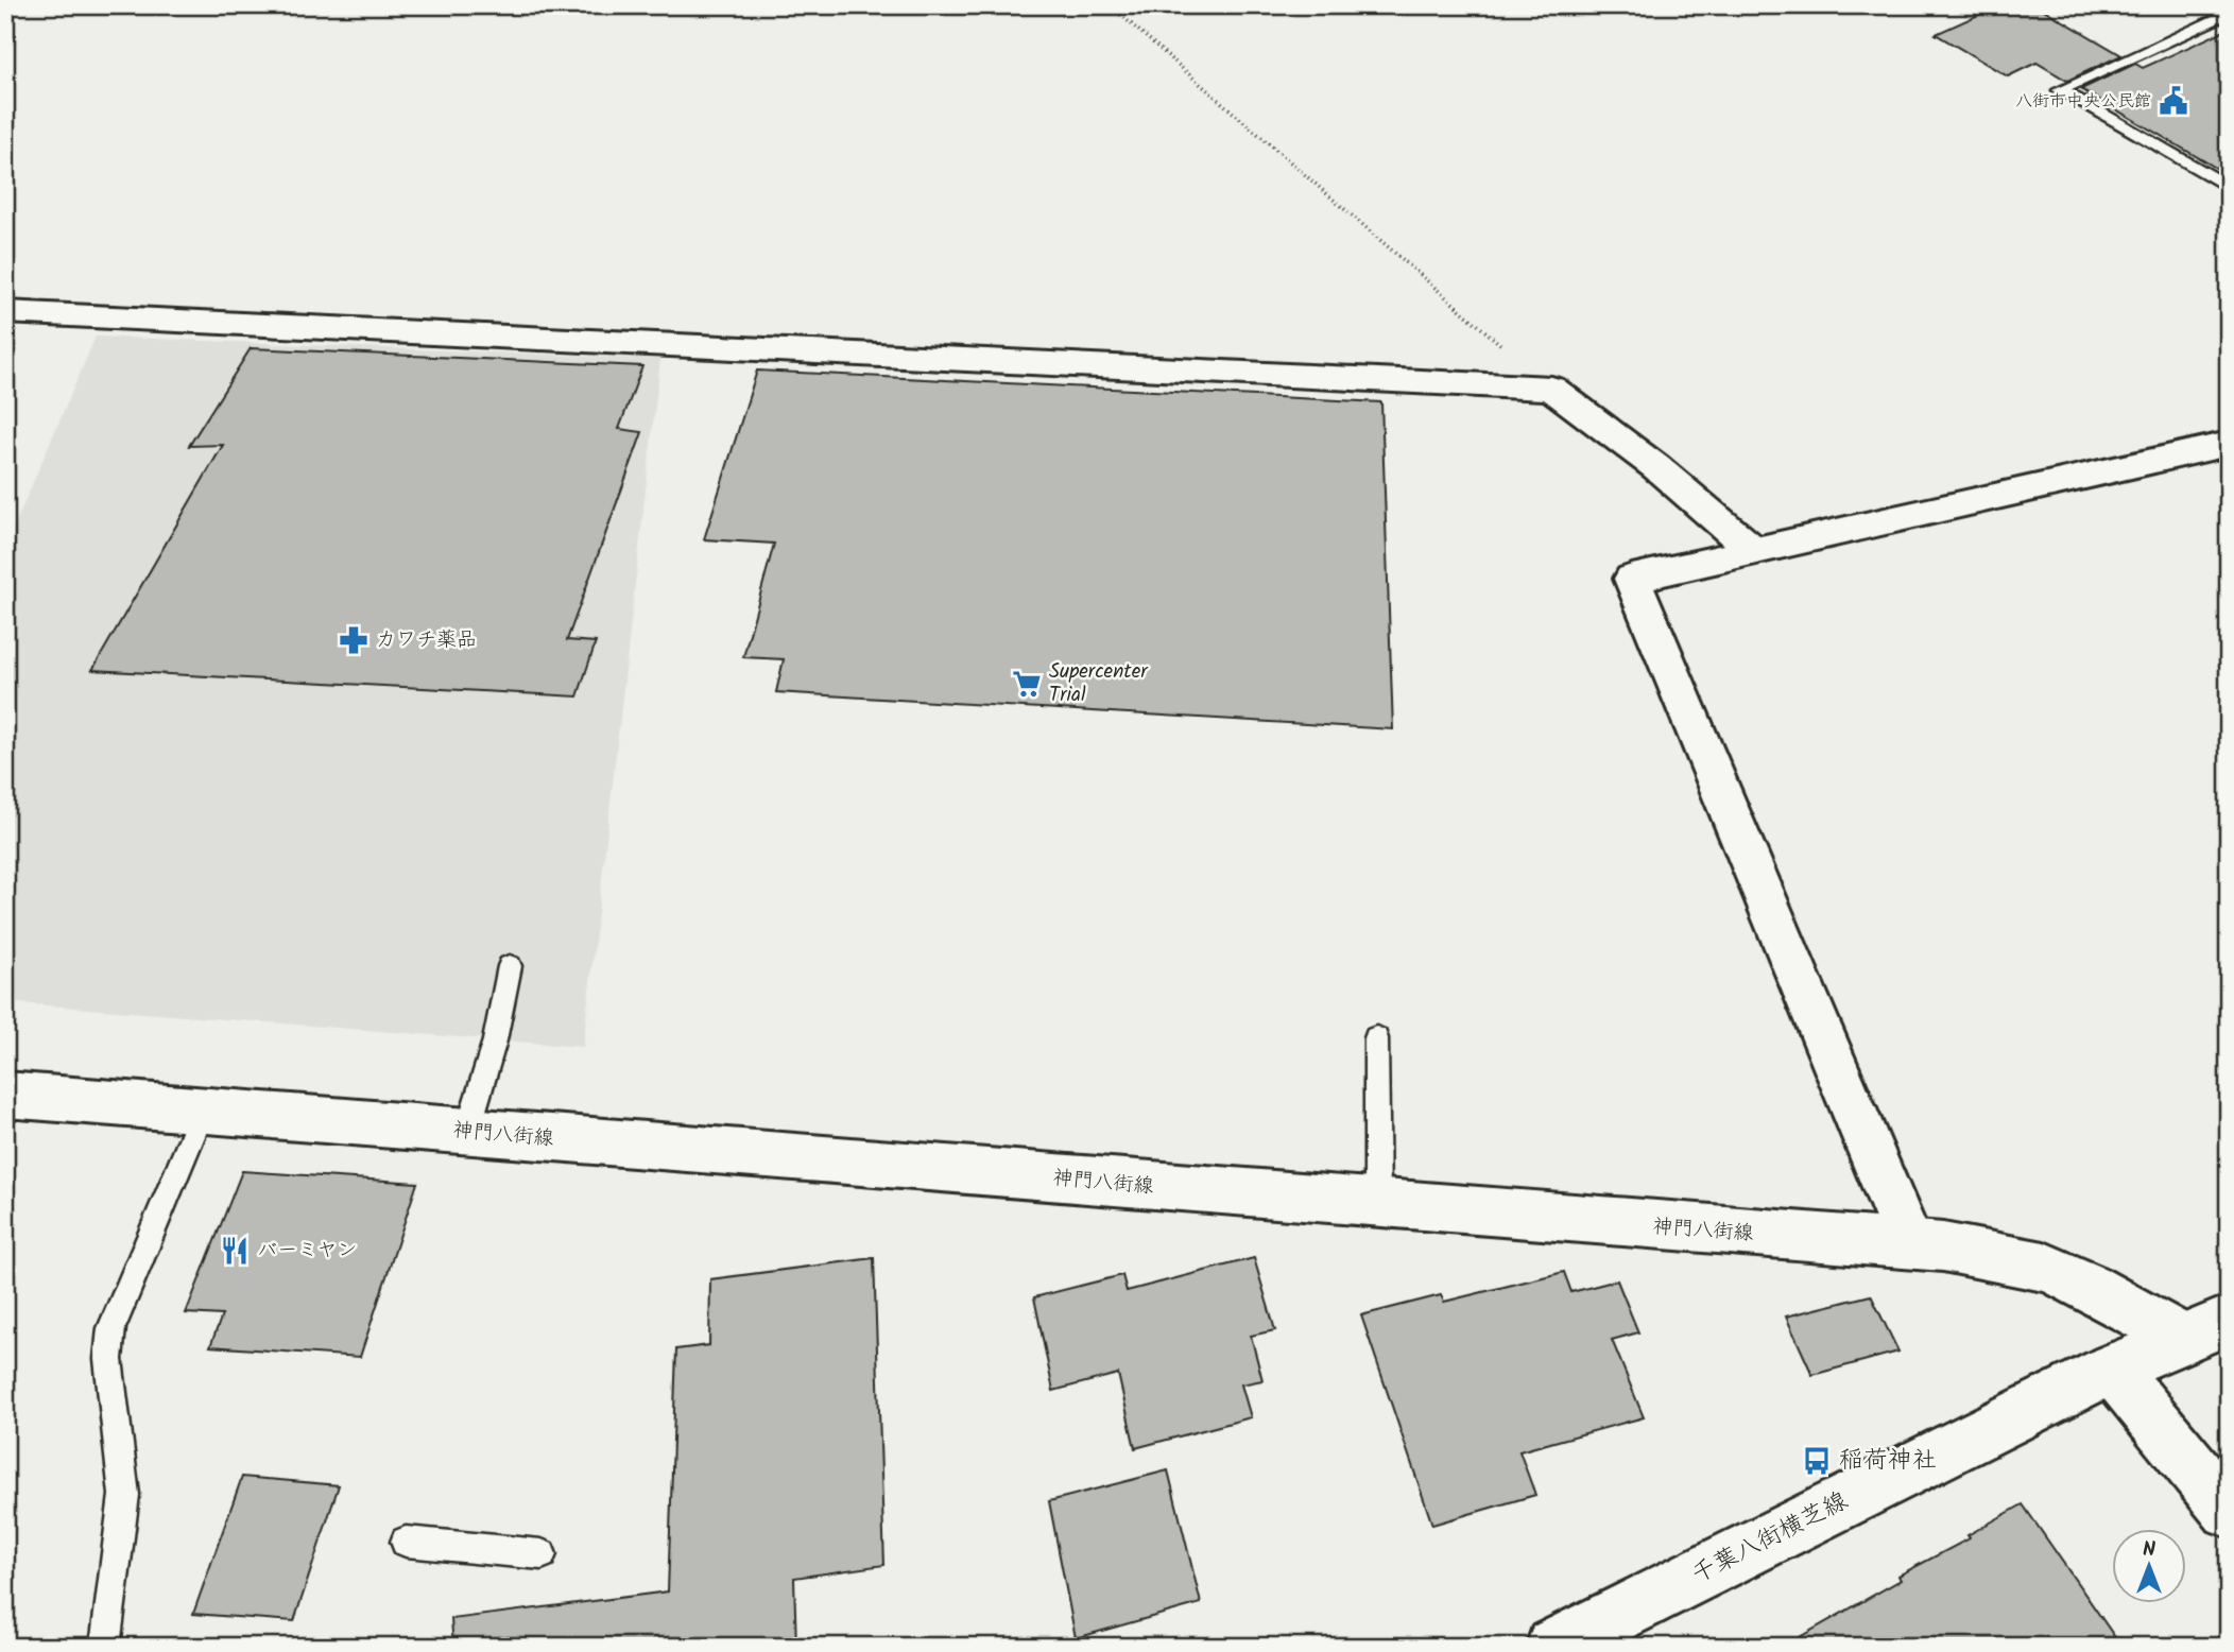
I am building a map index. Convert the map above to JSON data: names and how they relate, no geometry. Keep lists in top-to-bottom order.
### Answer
{
  "streets": {
    "street": ["神門八街線", "千葉八街横芝線"]
  },
  "crossings": [
    ["神門八街線", "千葉八街横芝線"]
  ],
  "places": {
    "public building": ["八街市中央公民館"],
    "pharmacy": ["カワチ薬品"],
    "supermarket": ["Supercenter Trial"],
    "restaurant": ["バーミヤン"],
    "bus stop": ["稲荷神社"]
  },
  "north": "top"
}
